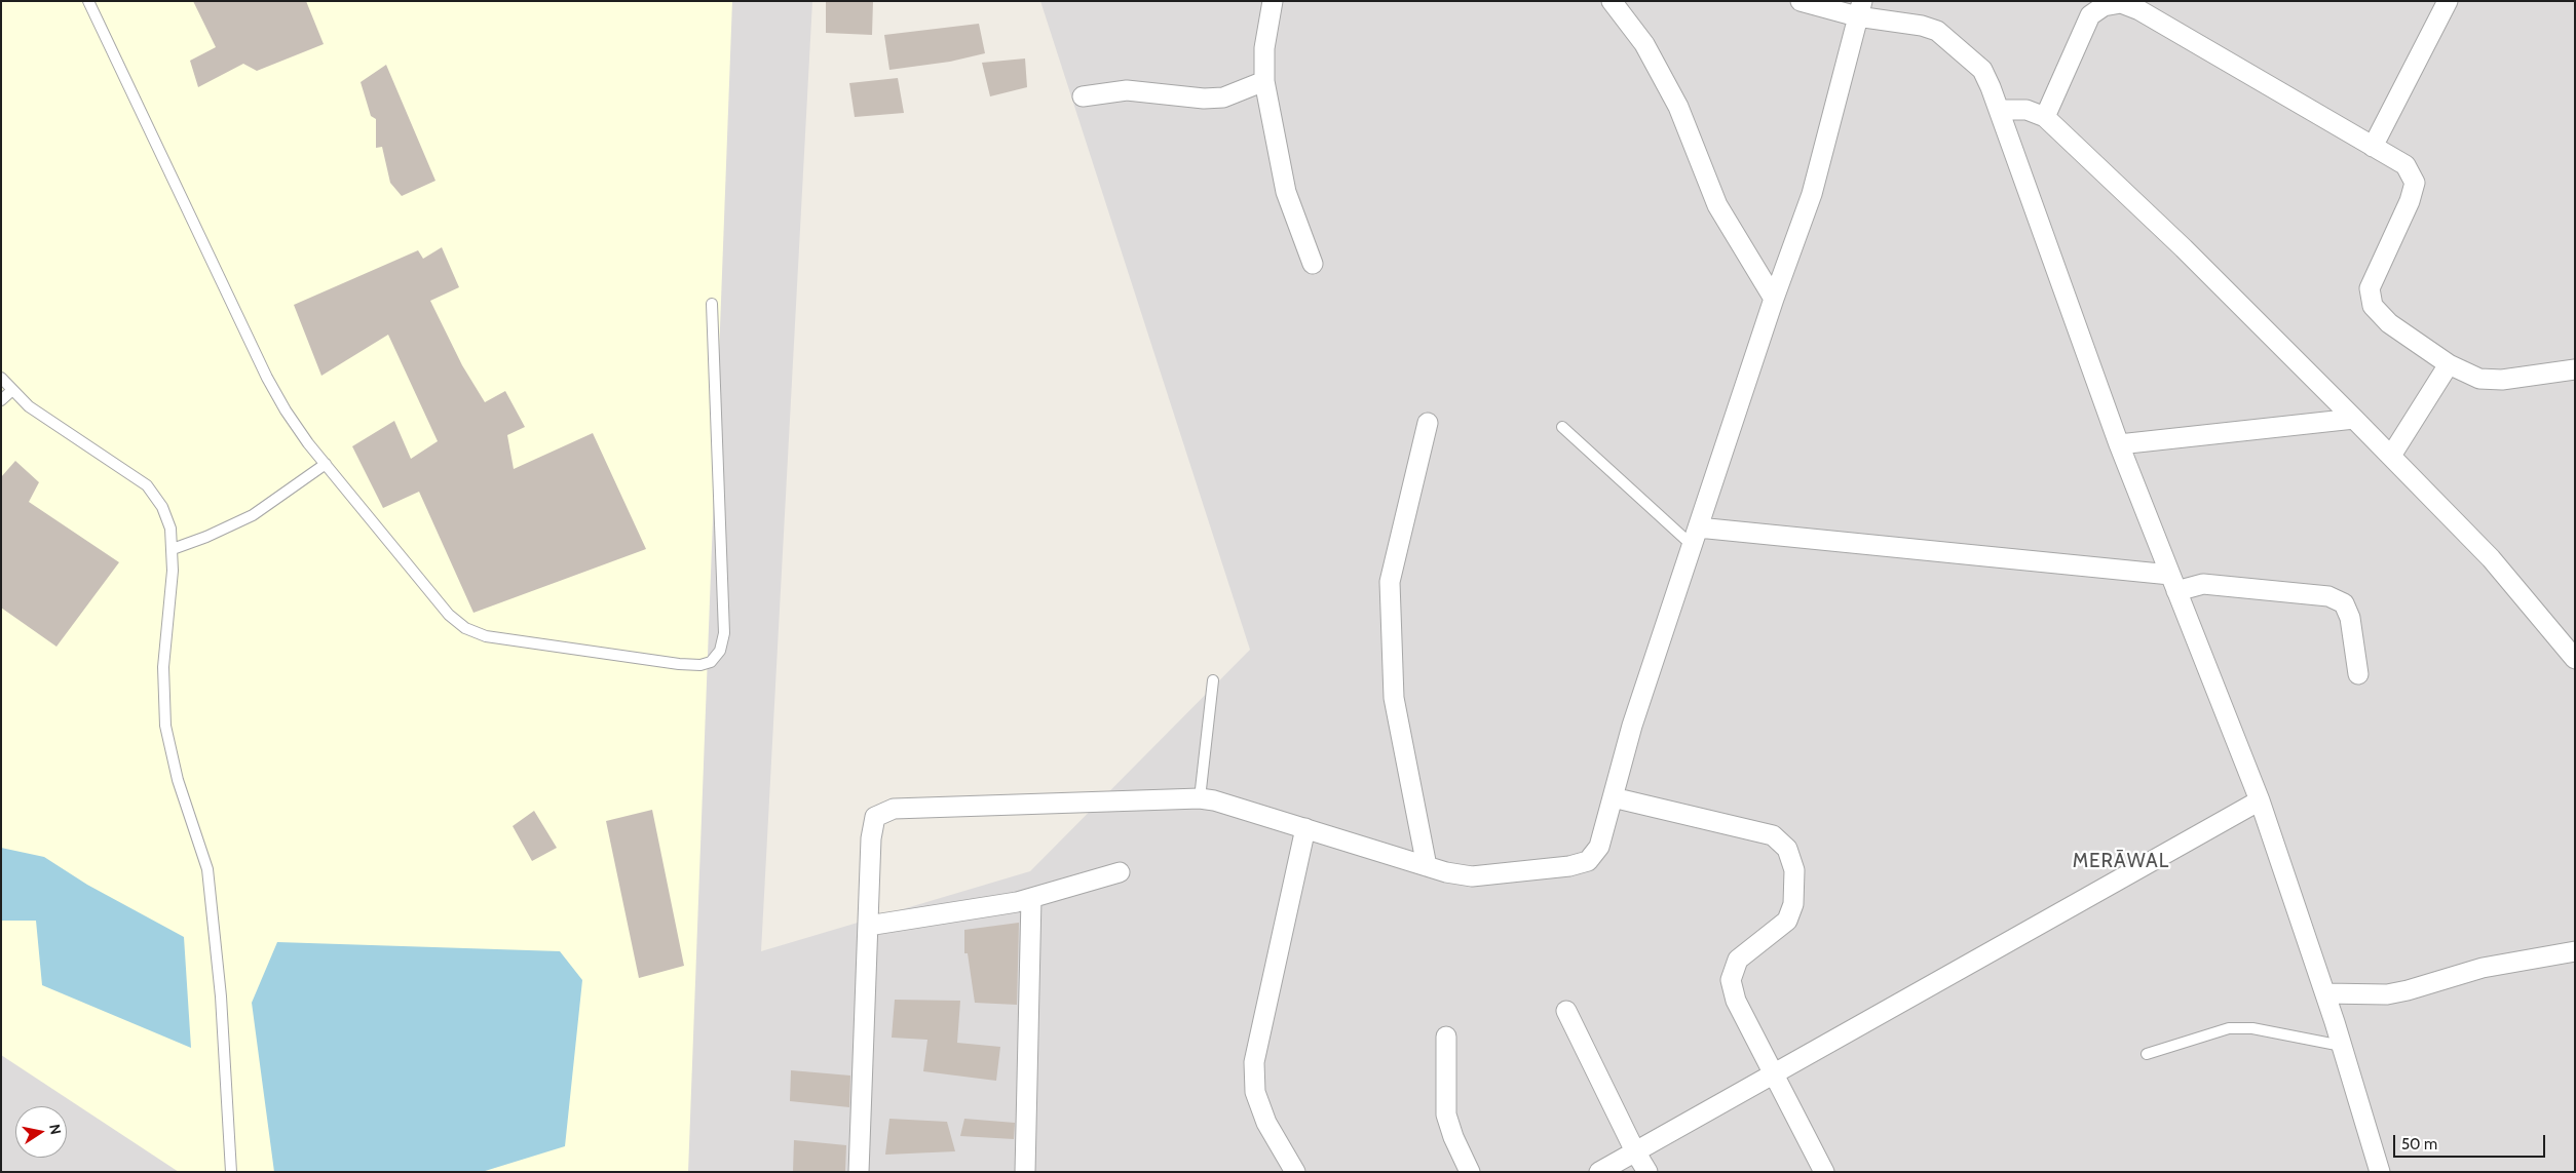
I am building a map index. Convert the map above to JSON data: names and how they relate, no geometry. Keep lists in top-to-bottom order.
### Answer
{
  "districts": ["MERĀWAL"],
  "scale_bar": "50 m",
  "north": "right"
}
